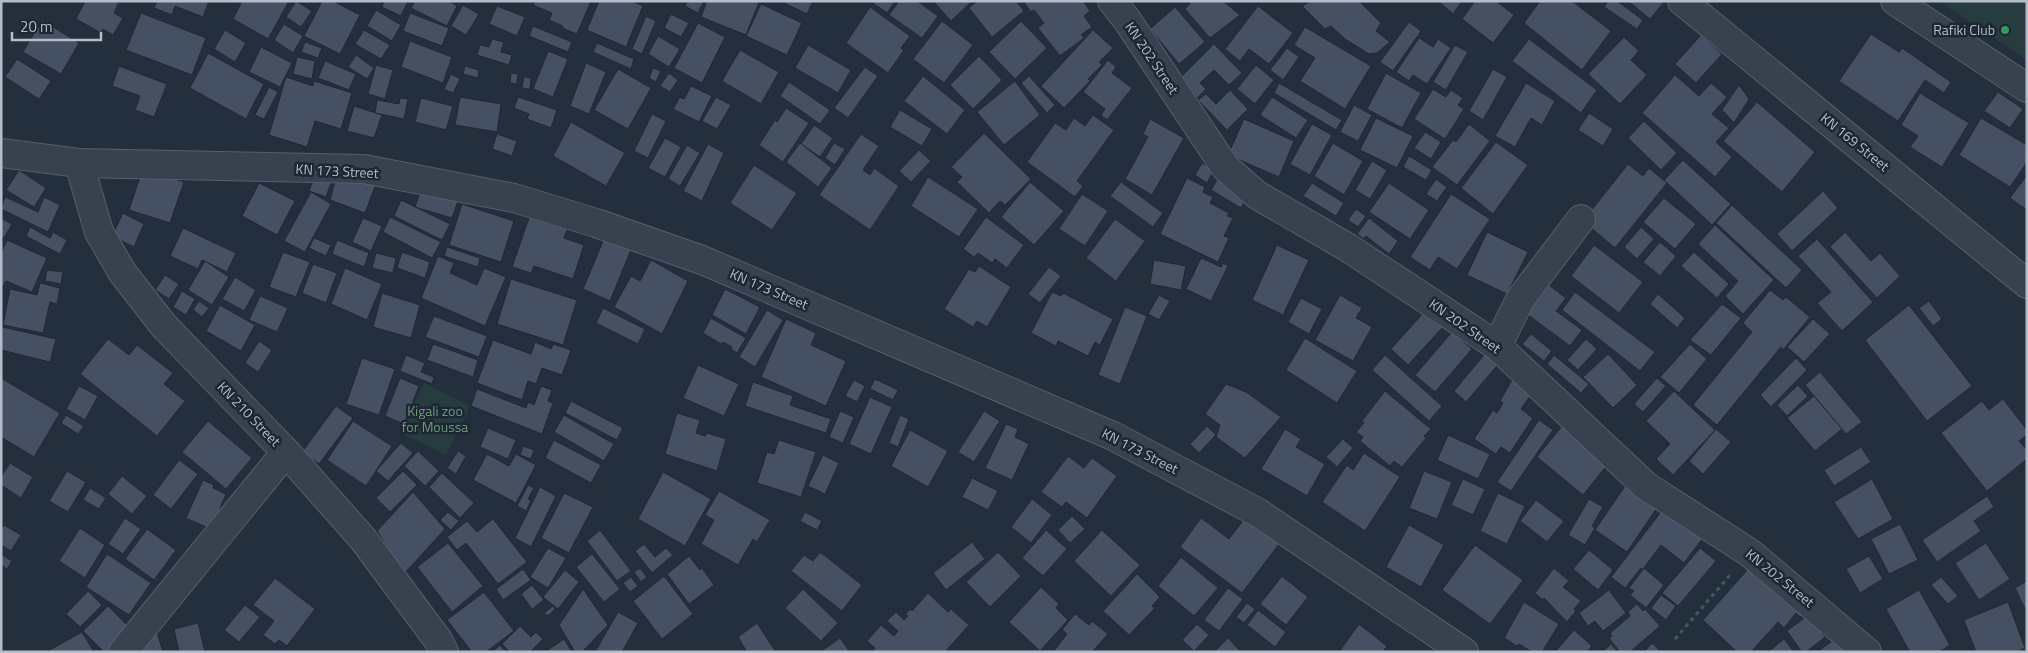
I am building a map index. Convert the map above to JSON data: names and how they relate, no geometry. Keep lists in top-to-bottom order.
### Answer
{
  "streets": {
    "street": [
      "KN 202 Street",
      "KN 169 Street",
      "KN 173 Street",
      "KN 210 Street"
    ]
  },
  "crossings": [
    ["KN 173 Street", "KN 210 Street"]
  ],
  "parks": ["Kigali zoo for Moussa"],
  "places": ["Rafiki Club"],
  "scale_bar": "20 m"
}
